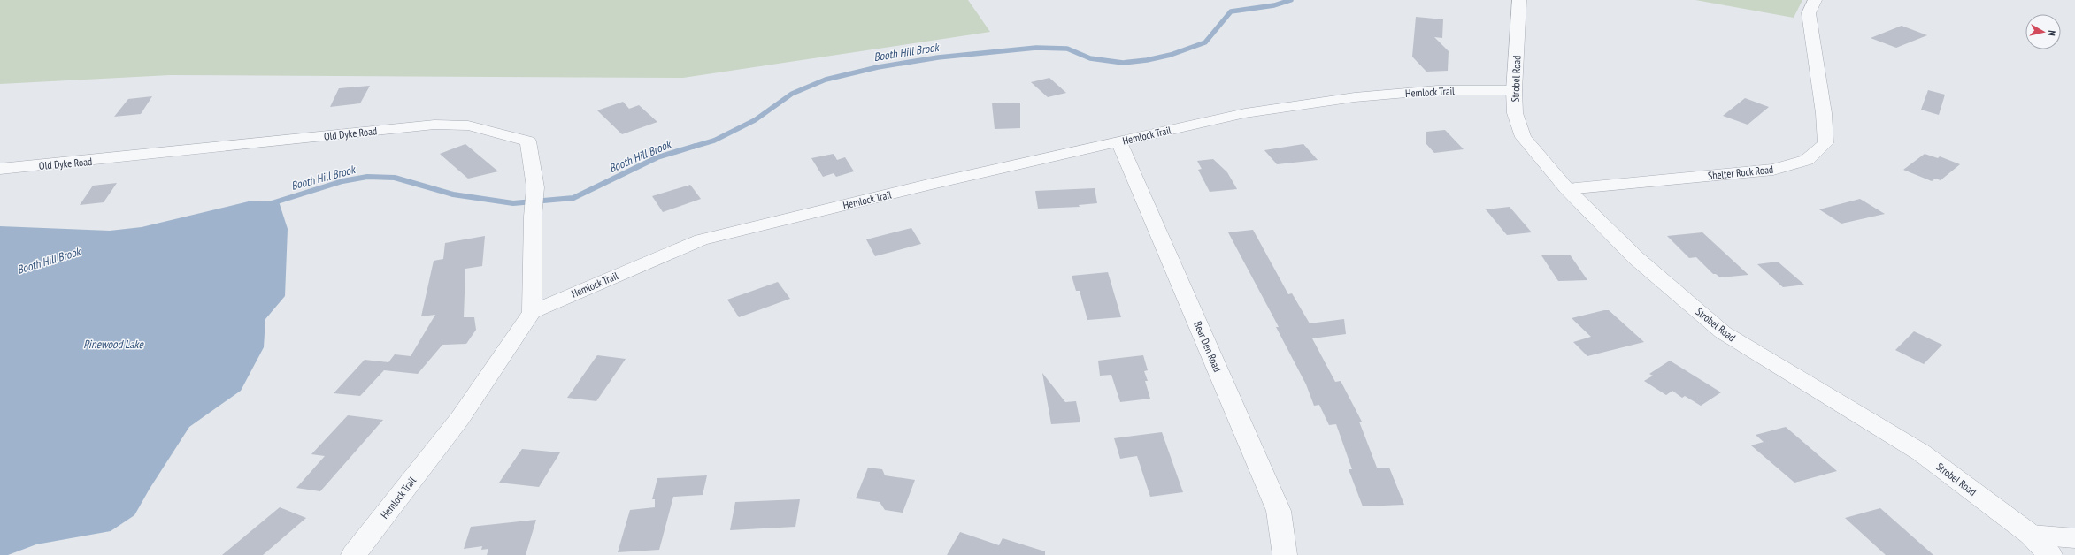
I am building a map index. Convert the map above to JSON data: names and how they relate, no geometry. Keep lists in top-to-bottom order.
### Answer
{
  "streets": {
    "street": [
      "Strobel Road",
      "Hemlock Trail",
      "Old Dyke Road",
      "Shelter Rock Road",
      "Bear Den Road"
    ]
  },
  "crossings": [
    ["Strobel Road", "Hemlock Trail"],
    ["Strobel Road", "Shelter Rock Road"],
    ["Hemlock Trail", "Old Dyke Road"],
    ["Hemlock Trail", "Bear Den Road"]
  ],
  "water": ["Booth Hill Brook", "Pinewood Lake"],
  "north": "right"
}
